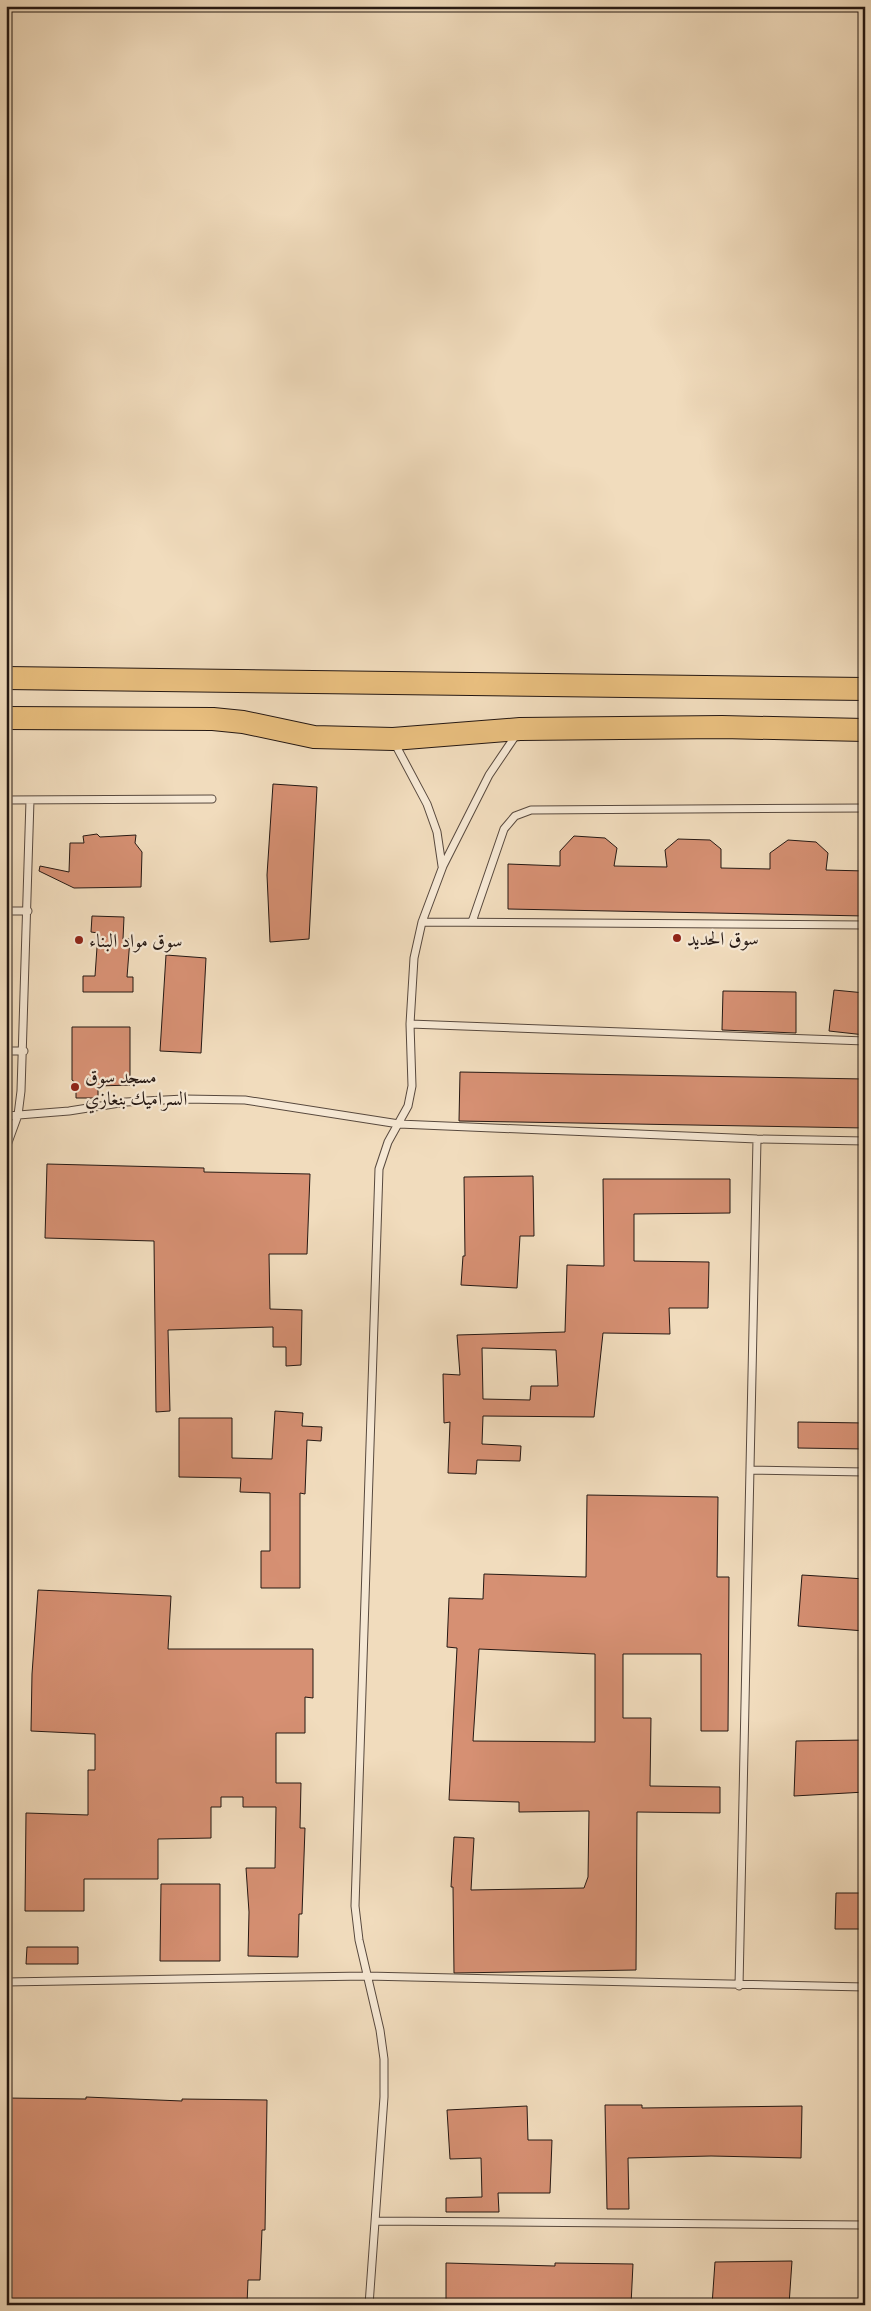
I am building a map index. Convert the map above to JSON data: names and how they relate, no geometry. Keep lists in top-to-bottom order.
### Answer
{
  "places": ["سوق الحديد", "سوق مواد البناء", "مسجد سوق السراميك بنغازي"]
}
